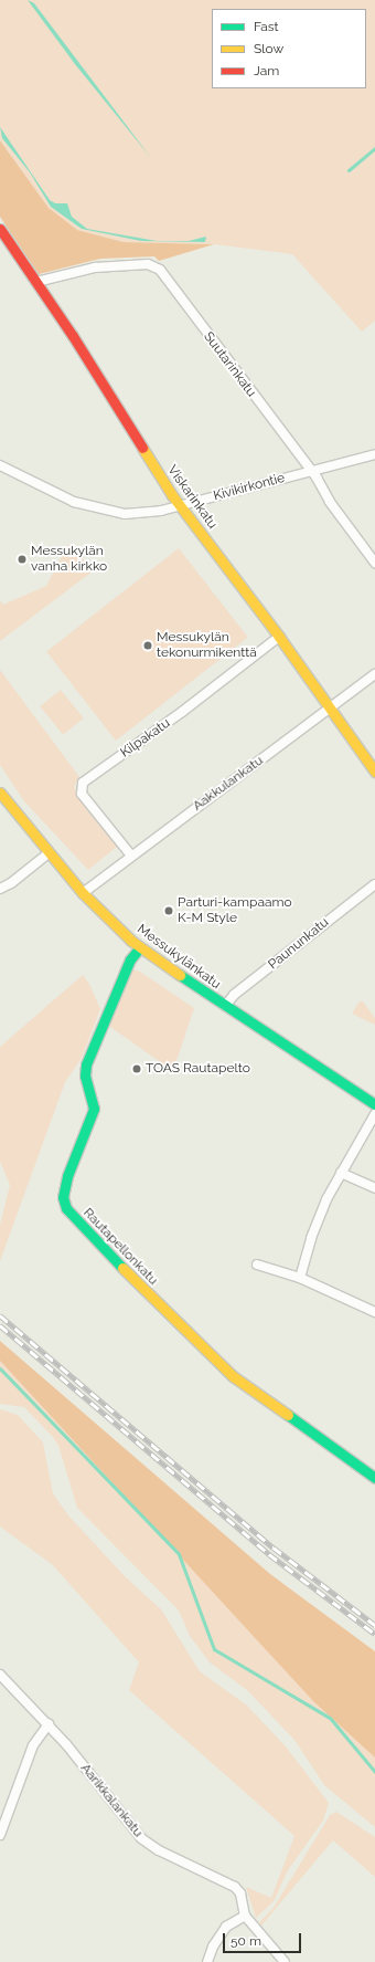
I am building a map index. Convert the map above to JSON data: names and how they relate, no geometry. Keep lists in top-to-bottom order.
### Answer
{
  "streets": {
    "street": [
      "Suutarinkatu",
      "Kivikirkontie",
      "Viskarinkatu",
      "Kilpakatu",
      "Aakkulankatu",
      "Paununkatu",
      "Messukylänkatu",
      "Rautapellonkatu",
      "Aarikkalankatu"
    ]
  },
  "crossings": [
    ["Suutarinkatu", "Kivikirkontie"],
    ["Suutarinkatu", "Viskarinkatu"],
    ["Kivikirkontie", "Viskarinkatu"],
    ["Viskarinkatu", "Kilpakatu"],
    ["Viskarinkatu", "Aakkulankatu"],
    ["Kilpakatu", "Aakkulankatu"],
    ["Aakkulankatu", "Messukylänkatu"],
    ["Paununkatu", "Messukylänkatu"],
    ["Messukylänkatu", "Rautapellonkatu"]
  ],
  "places": [
    "Messukylän vanha kirkko",
    "Messukylän tekonurmikenttä",
    "Parturi-kampaamo K-M Style",
    "TOAS Rautapelto"
  ],
  "legend": ["Fast", "Slow", "Jam"],
  "scale_bar": "50 m"
}
